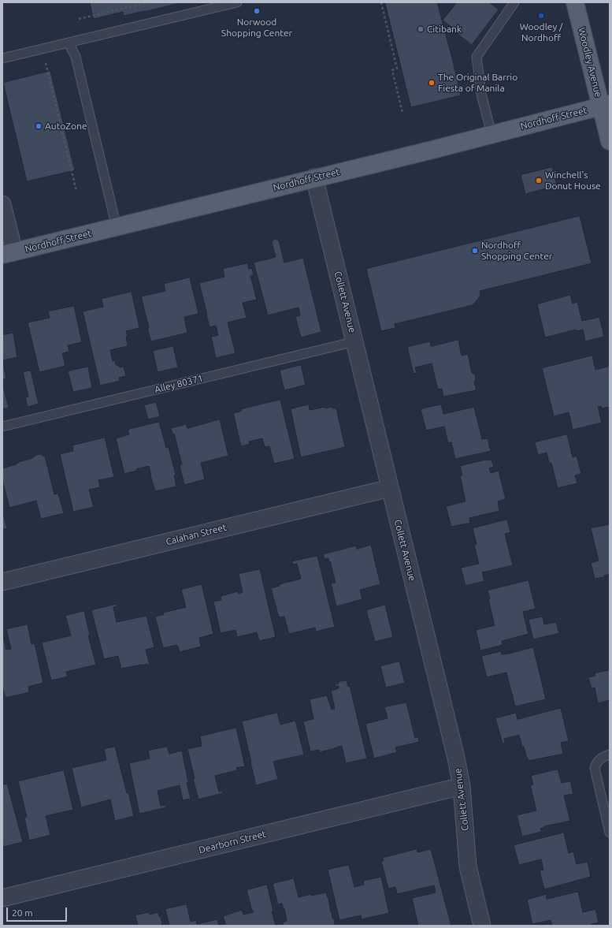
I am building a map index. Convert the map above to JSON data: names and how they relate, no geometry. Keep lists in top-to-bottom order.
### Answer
{
  "streets": {
    "main road": ["Woodley Avenue", "Nordhoff Street"],
    "street": ["Collett Avenue", "Calahan Street", "Dearborn Street"],
    "lane": ["Alley 80371"]
  },
  "crossings": [
    ["Woodley Avenue", "Nordhoff Street"],
    ["Nordhoff Street", "Collett Avenue"],
    ["Collett Avenue", "Alley 80371"],
    ["Collett Avenue", "Calahan Street"],
    ["Collett Avenue", "Dearborn Street"]
  ],
  "places": [
    "Norwood Shopping Center",
    "Woodley / Nordhoff",
    "Citibank",
    "The Original Barrio Fiesta of Manila",
    "AutoZone",
    "Winchell's Donut House",
    "Nordhoff Shopping Center"
  ],
  "scale_bar": "20 m"
}
